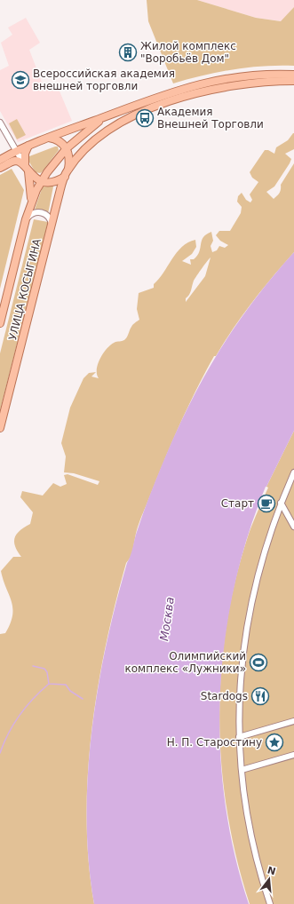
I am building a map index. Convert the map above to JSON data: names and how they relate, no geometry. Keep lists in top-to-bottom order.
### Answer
{
  "streets": {
    "main road": ["УЛИЦА КОСЫГИНА"]
  },
  "water": ["Москва"],
  "places": {
    "building": ["Жилой комплекс \"Воробьёв Дом\""],
    "school or university": ["Всероссийская академия внешней торговли"],
    "bus stop": ["Академия Внешней Торговли"],
    "cafe": ["Старт"],
    "sports": ["Олимпийский комплекс «Лужники»"],
    "restaurant": ["Stardogs"],
    "place": ["Н. П. Старостину"]
  },
  "north": "top"
}
